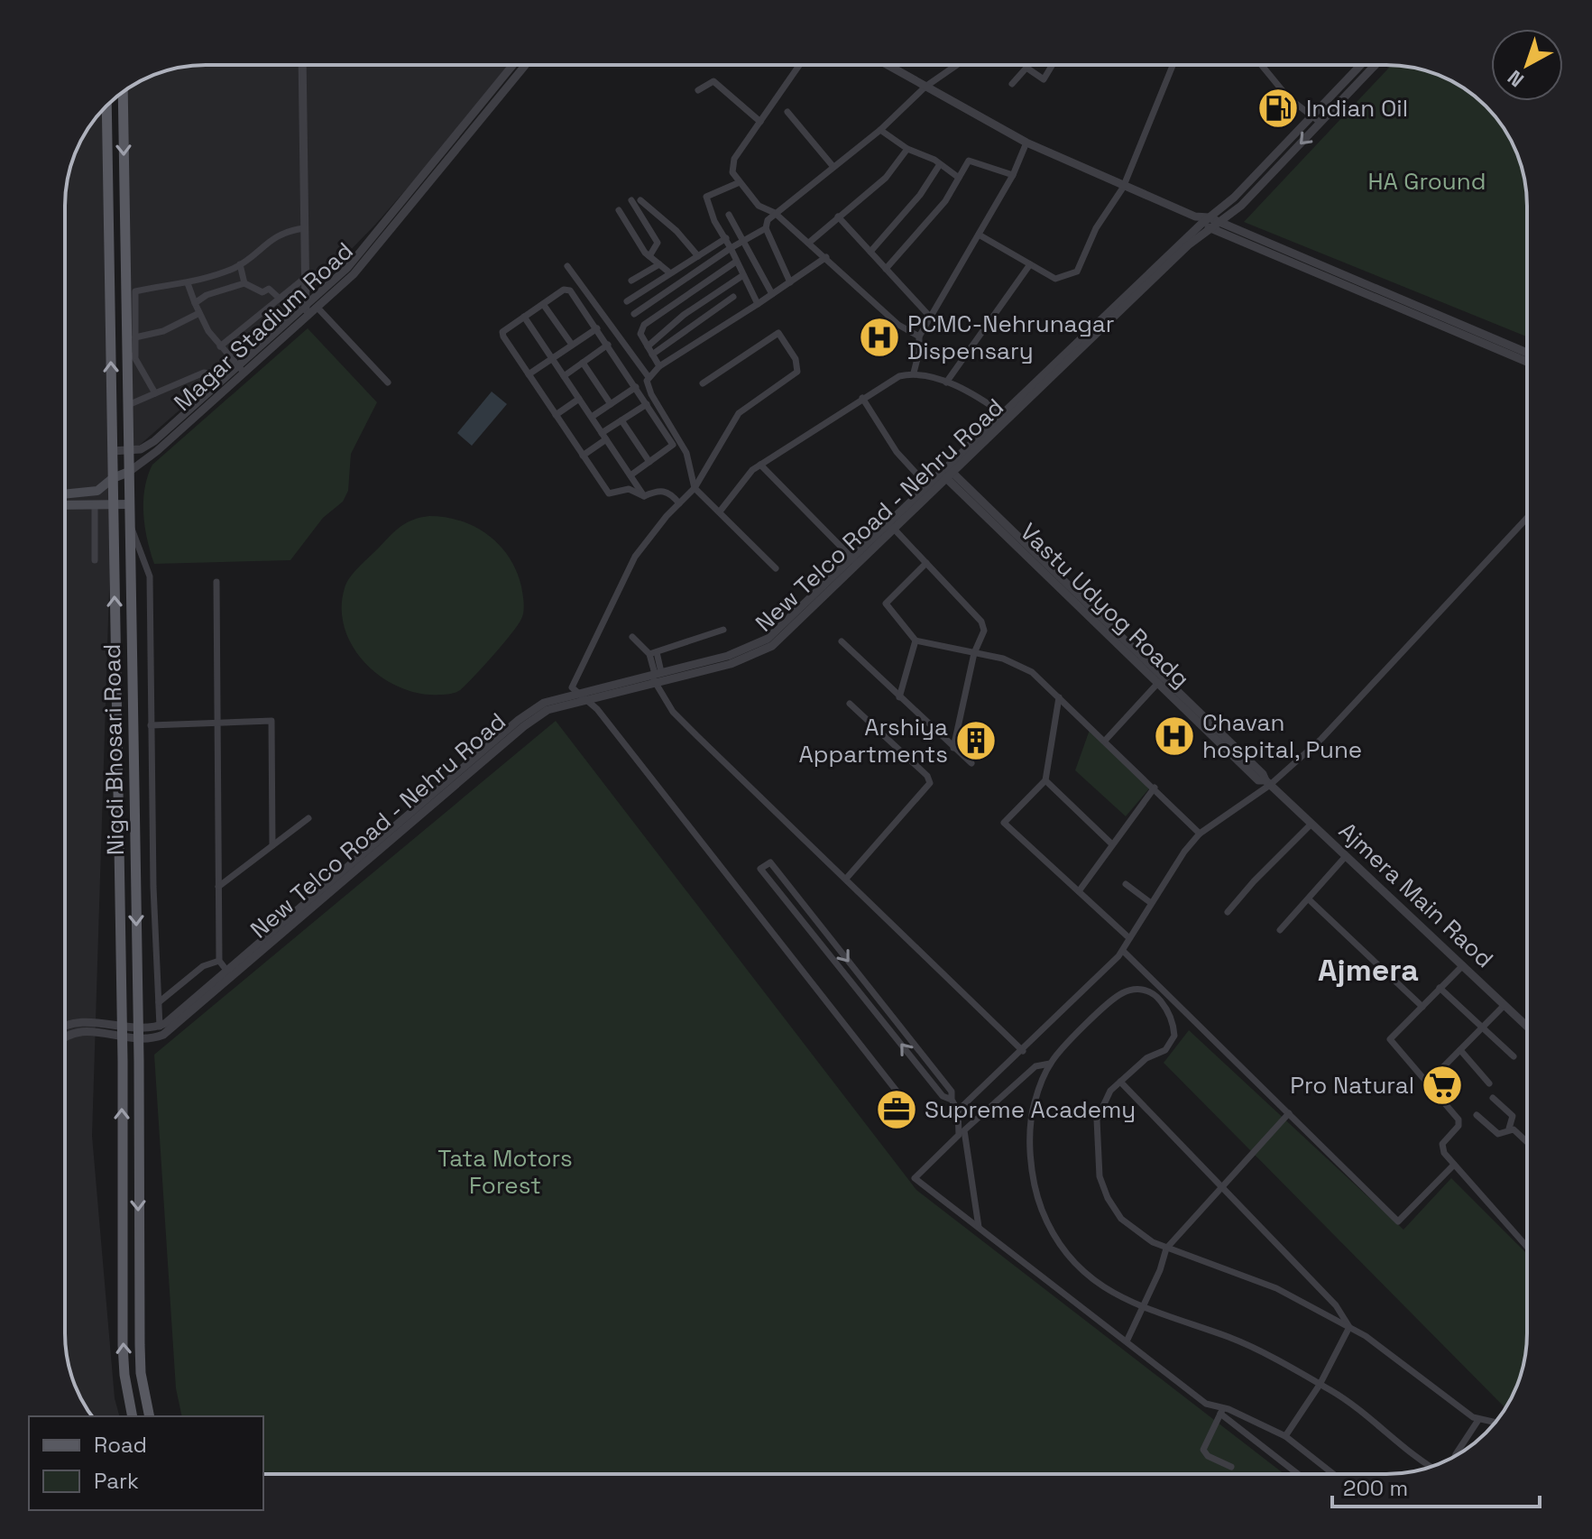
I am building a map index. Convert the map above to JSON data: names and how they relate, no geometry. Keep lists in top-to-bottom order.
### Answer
{
  "streets": {
    "main road": ["Magar Stadium Road", "Nigdi Bhosari Road"],
    "street": ["New Telco Road - Nehru Road", "Vastu Udyog Roadg", "Ajmera Main Raod"]
  },
  "crossings": [
    ["Magar Stadium Road", "Nigdi Bhosari Road"],
    ["New Telco Road - Nehru Road", "Vastu Udyog Roadg"],
    ["Vastu Udyog Roadg", "Ajmera Main Raod"]
  ],
  "districts": ["Ajmera"],
  "parks": ["HA Ground", "Tata Motors Forest"],
  "places": {
    "fuel station": ["Indian Oil"],
    "hospital": ["PCMC-Nehrunagar Dispensary", "Chavan hospital, Pune"],
    "building": ["Arshiya Appartments"],
    "supermarket": ["Pro Natural"],
    "office": ["Supreme Academy"]
  },
  "legend": ["Road", "Park"],
  "scale_bar": "200 m",
  "north": "bottom left"
}
